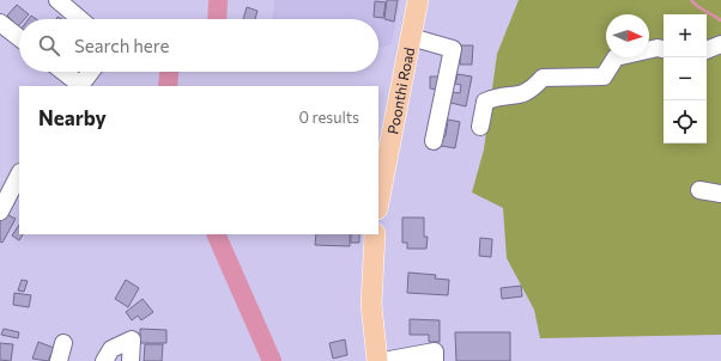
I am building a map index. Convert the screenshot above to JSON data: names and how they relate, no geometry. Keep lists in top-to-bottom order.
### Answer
{
  "streets": {
    "main road": ["Poonthi Road"]
  },
  "north": "right",
  "page": {
    "map_buttons": ["+", "−"],
    "search": "Search here",
    "heading": ["Nearby", "0 results"]
  }
}
